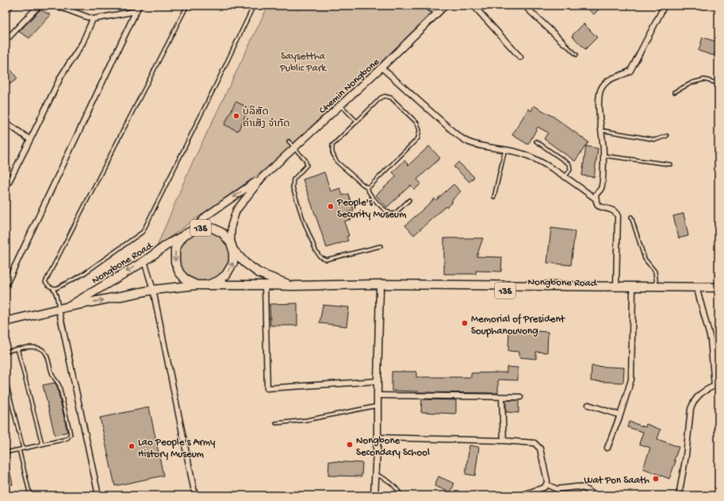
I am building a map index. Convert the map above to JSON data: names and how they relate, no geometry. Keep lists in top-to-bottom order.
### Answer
{
  "streets": {
    "highway": ["13S", "Nongbone Road"],
    "street": ["Chemin Nongbone"]
  },
  "crossings": [
    ["Chemin Nongbone", "Nongbone Road"]
  ],
  "parks": ["Saysettha Public Park"],
  "places": [
    "ບໍລິສັດ ຄຳເສັງ ຈຳກັດ",
    "People's Security Museum",
    "Memorial of President Souphanouvong",
    "Nongbone Secondary School",
    "Lao People's Army History Museum",
    "Wat Pon Saath"
  ]
}
